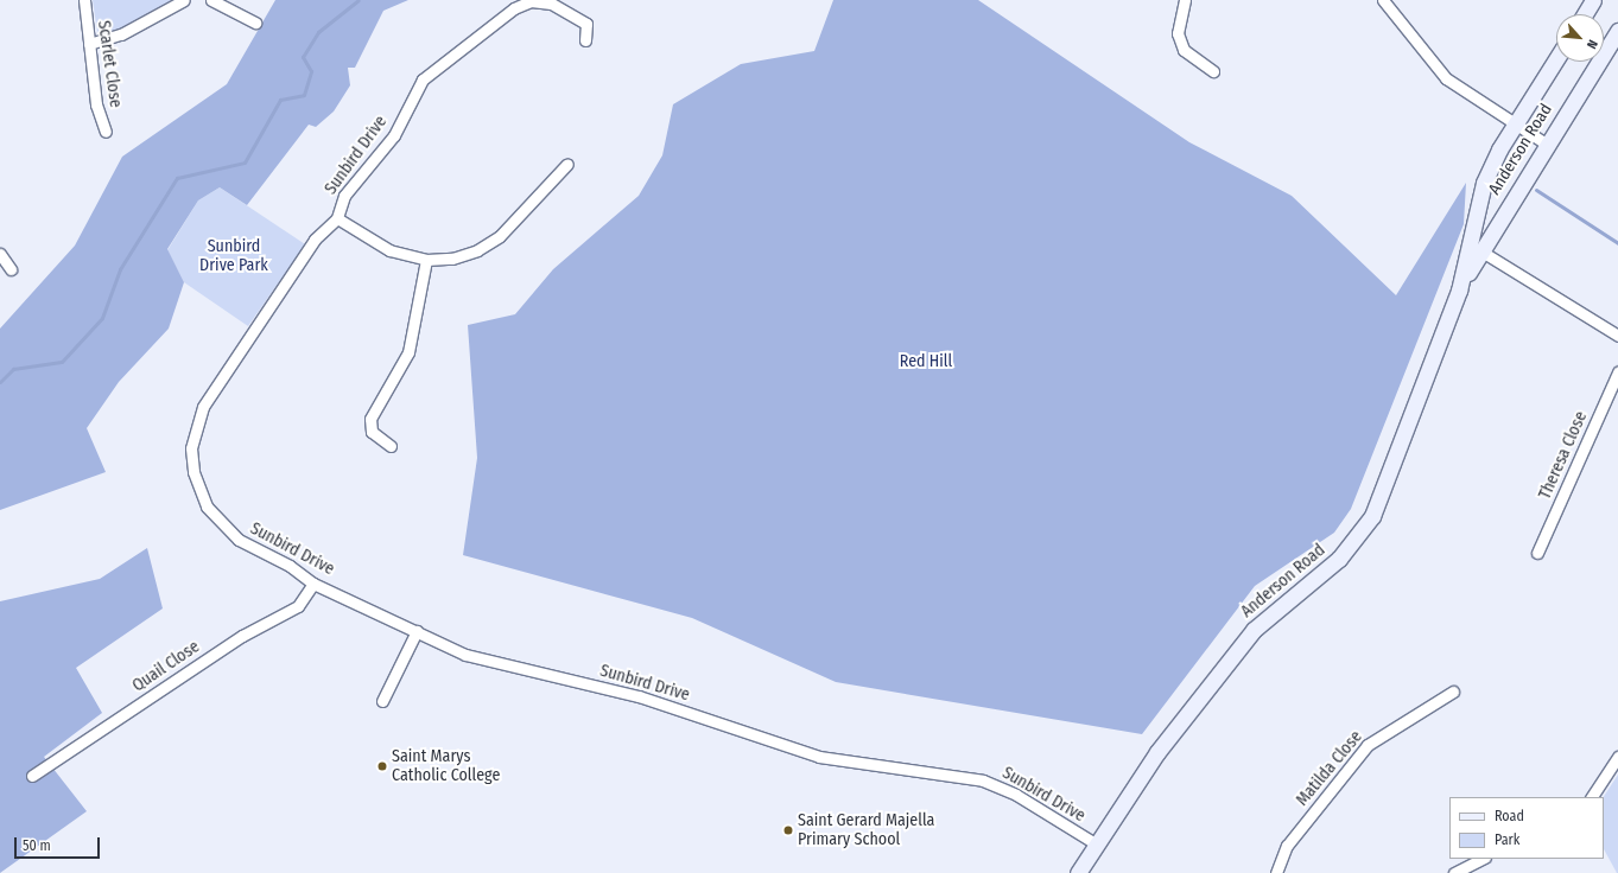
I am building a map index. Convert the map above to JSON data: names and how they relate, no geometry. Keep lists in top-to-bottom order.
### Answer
{
  "streets": {
    "street": [
      "Scarlet Close",
      "Anderson Road",
      "Sunbird Drive",
      "Theresa Close",
      "Quail Close",
      "Matilda Close"
    ]
  },
  "crossings": [
    ["Anderson Road", "Sunbird Drive"],
    ["Sunbird Drive", "Quail Close"]
  ],
  "parks": ["Sunbird Drive Park", "Red Hill"],
  "places": ["Saint Marys Catholic College", "Saint Gerard Majella Primary School"],
  "legend": ["Road", "Park"],
  "scale_bar": "50 m",
  "north": "bottom right"
}
